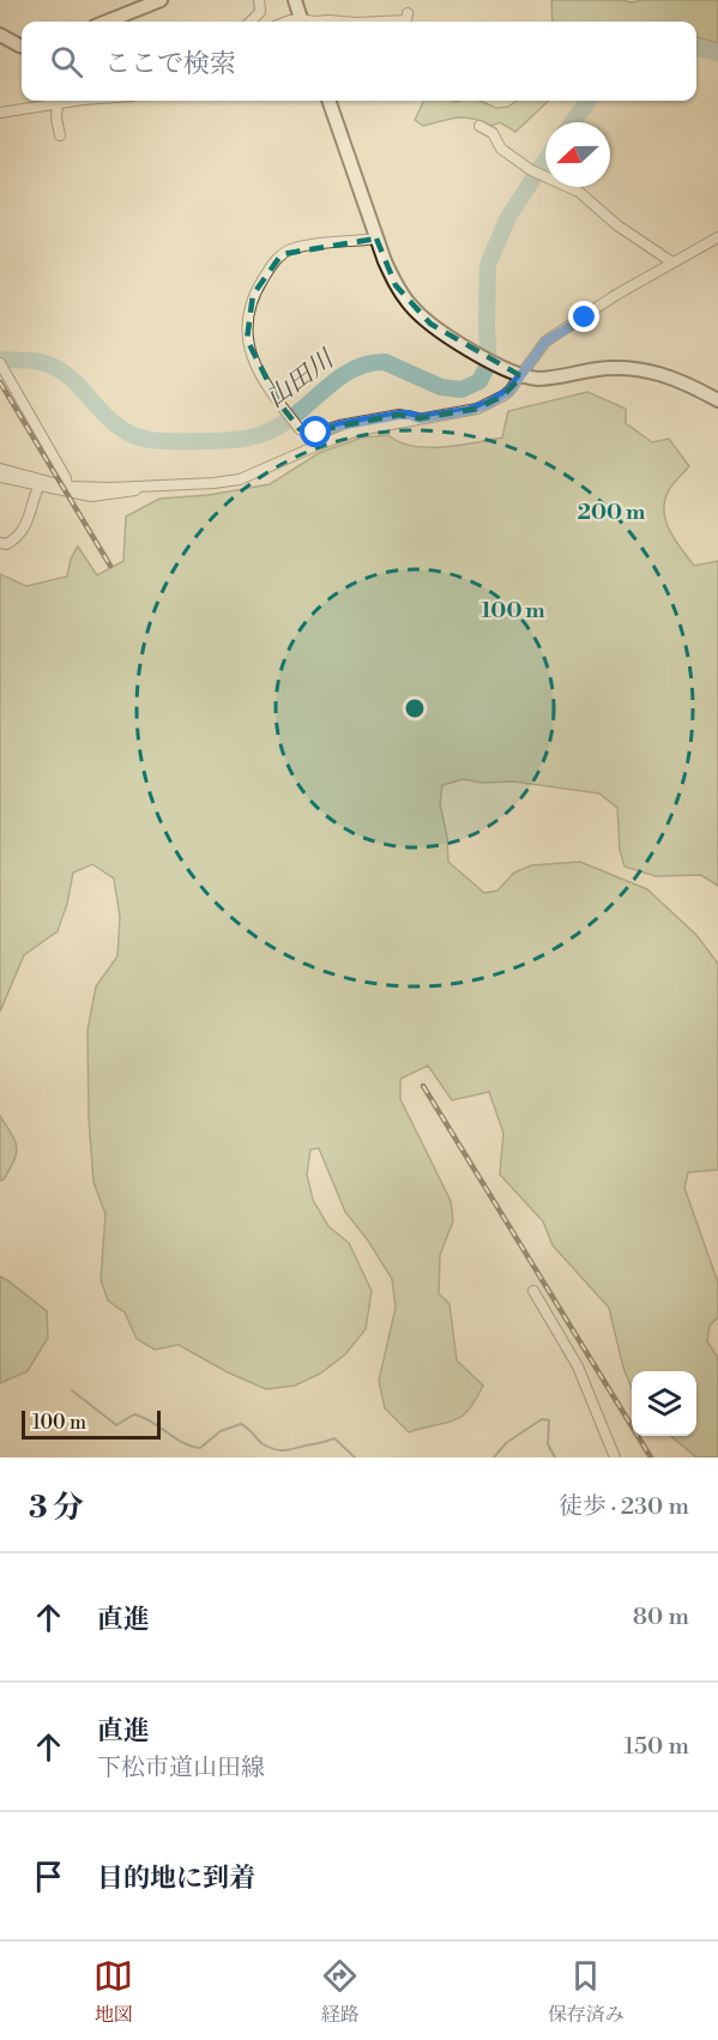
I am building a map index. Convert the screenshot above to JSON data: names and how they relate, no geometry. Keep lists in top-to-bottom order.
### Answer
{
  "water": ["山田川"],
  "scale_bar": "100 m",
  "north": "left",
  "page": {
    "search": "ここで検索",
    "scale": "100 m",
    "heading": ["3 分", "徒歩 · 230 m"],
    "list": [
      ["直進", "80 m"],
      ["直進", "下松市道山田線", "150 m"],
      "目的地に到着"
    ],
    "nav": ["地図", "経路", "保存済み"]
  },
  "rings": ["200 m", "100 m"]
}
